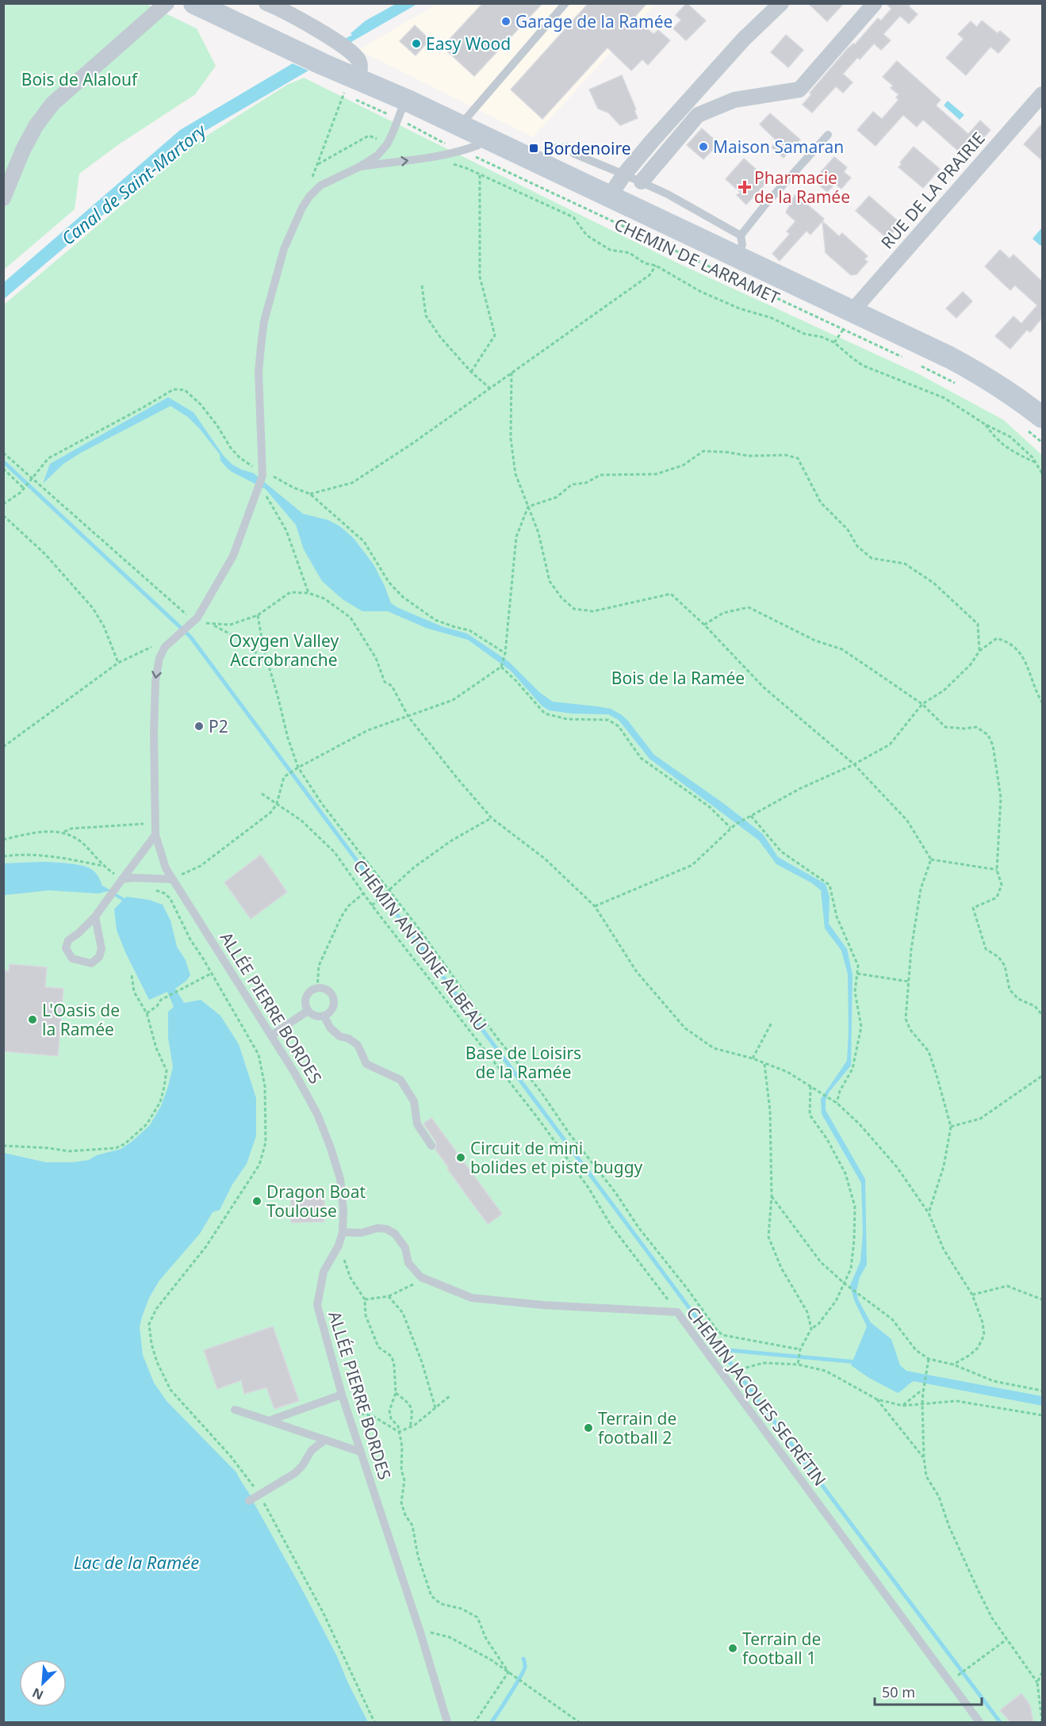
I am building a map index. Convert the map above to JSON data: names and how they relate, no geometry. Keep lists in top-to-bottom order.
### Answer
{
  "streets": {
    "main road": ["CHEMIN DE LARRAMET"],
    "street": ["RUE DE LA PRAIRIE"],
    "lane": ["ALLÉE PIERRE BORDES", "CHEMIN JACQUES SECRÉTIN"],
    "path": ["CHEMIN ANTOINE ALBEAU"]
  },
  "crossings": [
    ["RUE DE LA PRAIRIE", "CHEMIN DE LARRAMET"],
    ["CHEMIN ANTOINE ALBEAU", "CHEMIN JACQUES SECRÉTIN"]
  ],
  "water": ["Canal de Saint-Martory", "Lac de la Ramée"],
  "parks": [
    "Bois de Alalouf",
    "Oxygen Valley Accrobranche",
    "Bois de la Ramée",
    "Base de Loisirs de la Ramée"
  ],
  "places": {
    "other": [
      "Garage de la Ramée",
      "Easy Wood",
      "Maison Samaran",
      "P2",
      "L'Oasis de la Ramée",
      "Circuit de mini bolides et piste buggy",
      "Dragon Boat Toulouse",
      "Terrain de football 2",
      "Terrain de football 1"
    ],
    "transit": ["Bordenoire"],
    "health": ["Pharmacie de la Ramée"]
  },
  "scale_bar": "50 m",
  "north": "bottom left"
}
